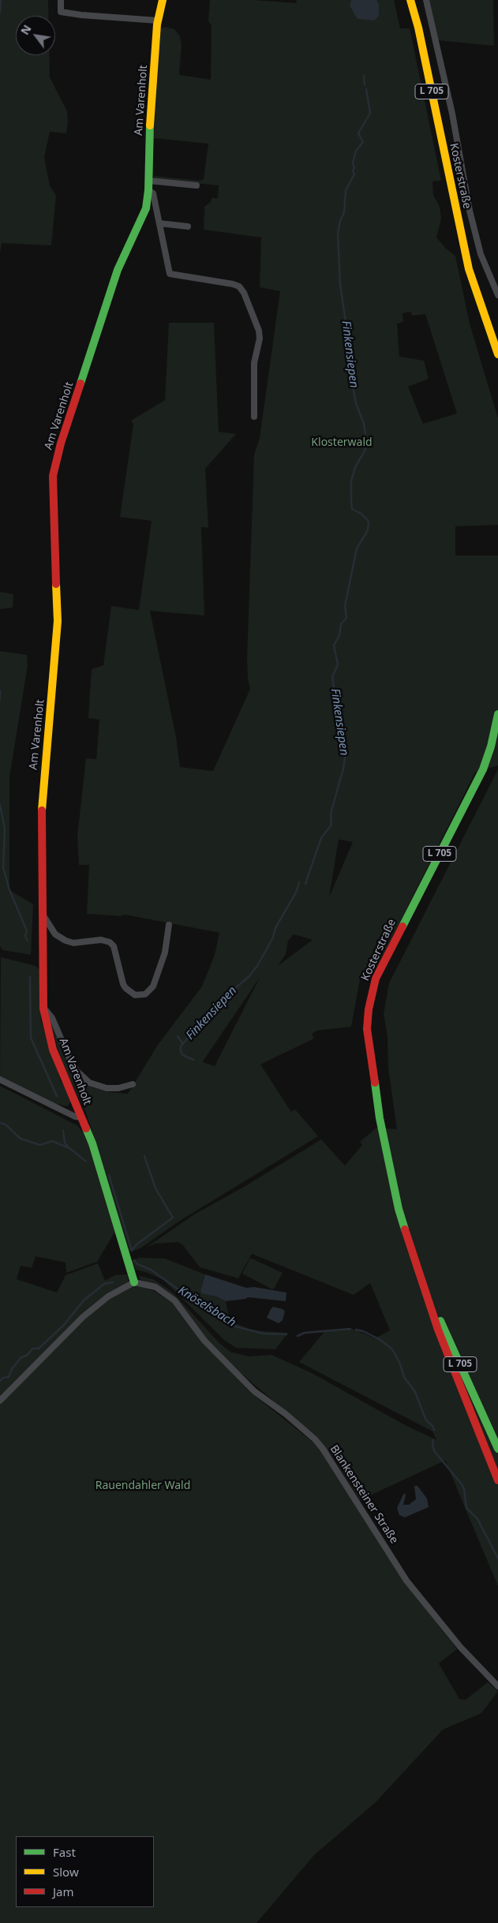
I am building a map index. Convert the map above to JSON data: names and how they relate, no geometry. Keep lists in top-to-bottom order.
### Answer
{
  "streets": {
    "main road": ["L 705", "Am Varenholt", "Kosterstraße"],
    "street": ["Blankensteiner Straße"]
  },
  "crossings": [
    ["Am Varenholt", "Blankensteiner Straße"]
  ],
  "water": ["Finkensiepen", "Knöselsbach"],
  "parks": ["Klosterwald", "Rauendahler Wald"],
  "legend": ["Fast", "Slow", "Jam"],
  "north": "top left"
}
